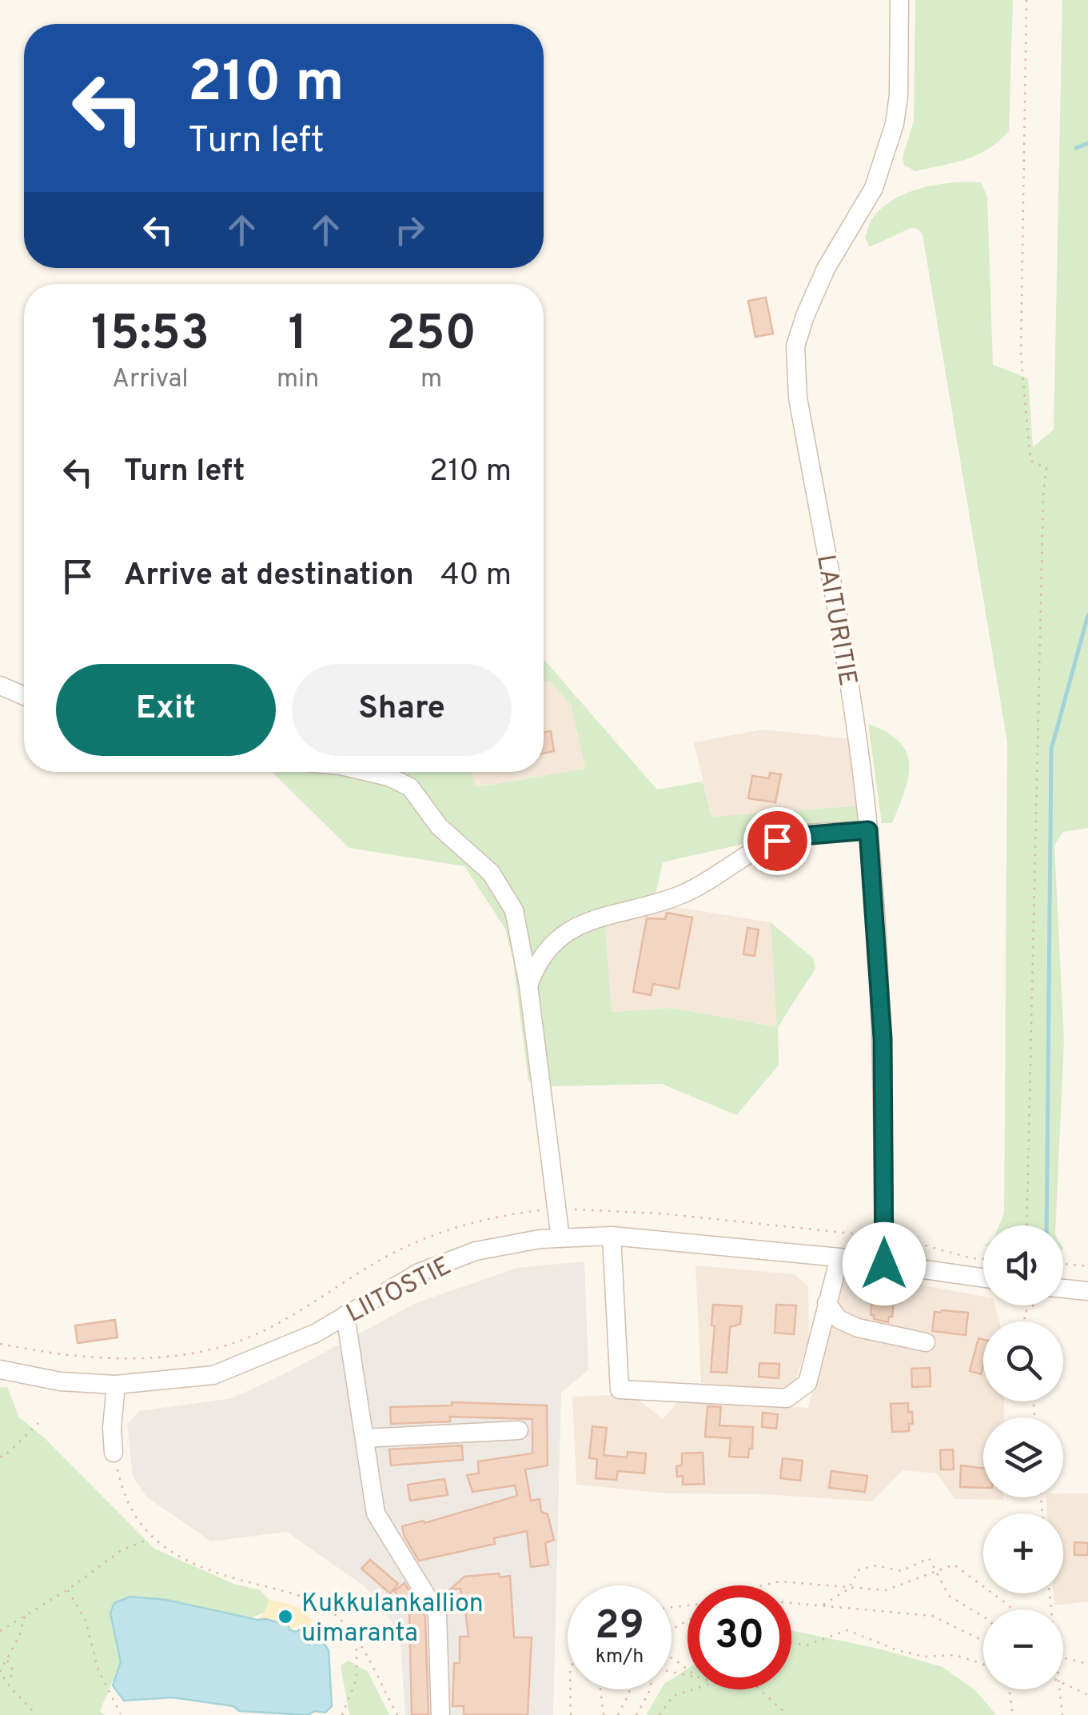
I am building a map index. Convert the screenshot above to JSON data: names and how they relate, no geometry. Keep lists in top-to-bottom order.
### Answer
{
  "streets": {
    "street": ["LAITURITIE", "LIITOSTIE"]
  },
  "crossings": [
    ["LAITURITIE", "LIITOSTIE"]
  ],
  "places": ["Kukkulankallion uimaranta"],
  "page": {
    "turn": ["210 m", "Turn left"],
    "eta": [
      "15:53",
      "Arrival",
      "1",
      "min",
      "250",
      "m"
    ],
    "list": [
      {
        "name": "Turn left",
        "value": "210 m"
      },
      {
        "name": "Arrive at destination",
        "value": "40 m"
      }
    ],
    "buttons": ["Exit", "Share"],
    "map_buttons": ["+", "−"],
    "speed": "29 km/h",
    "limit": "30"
  }
}
